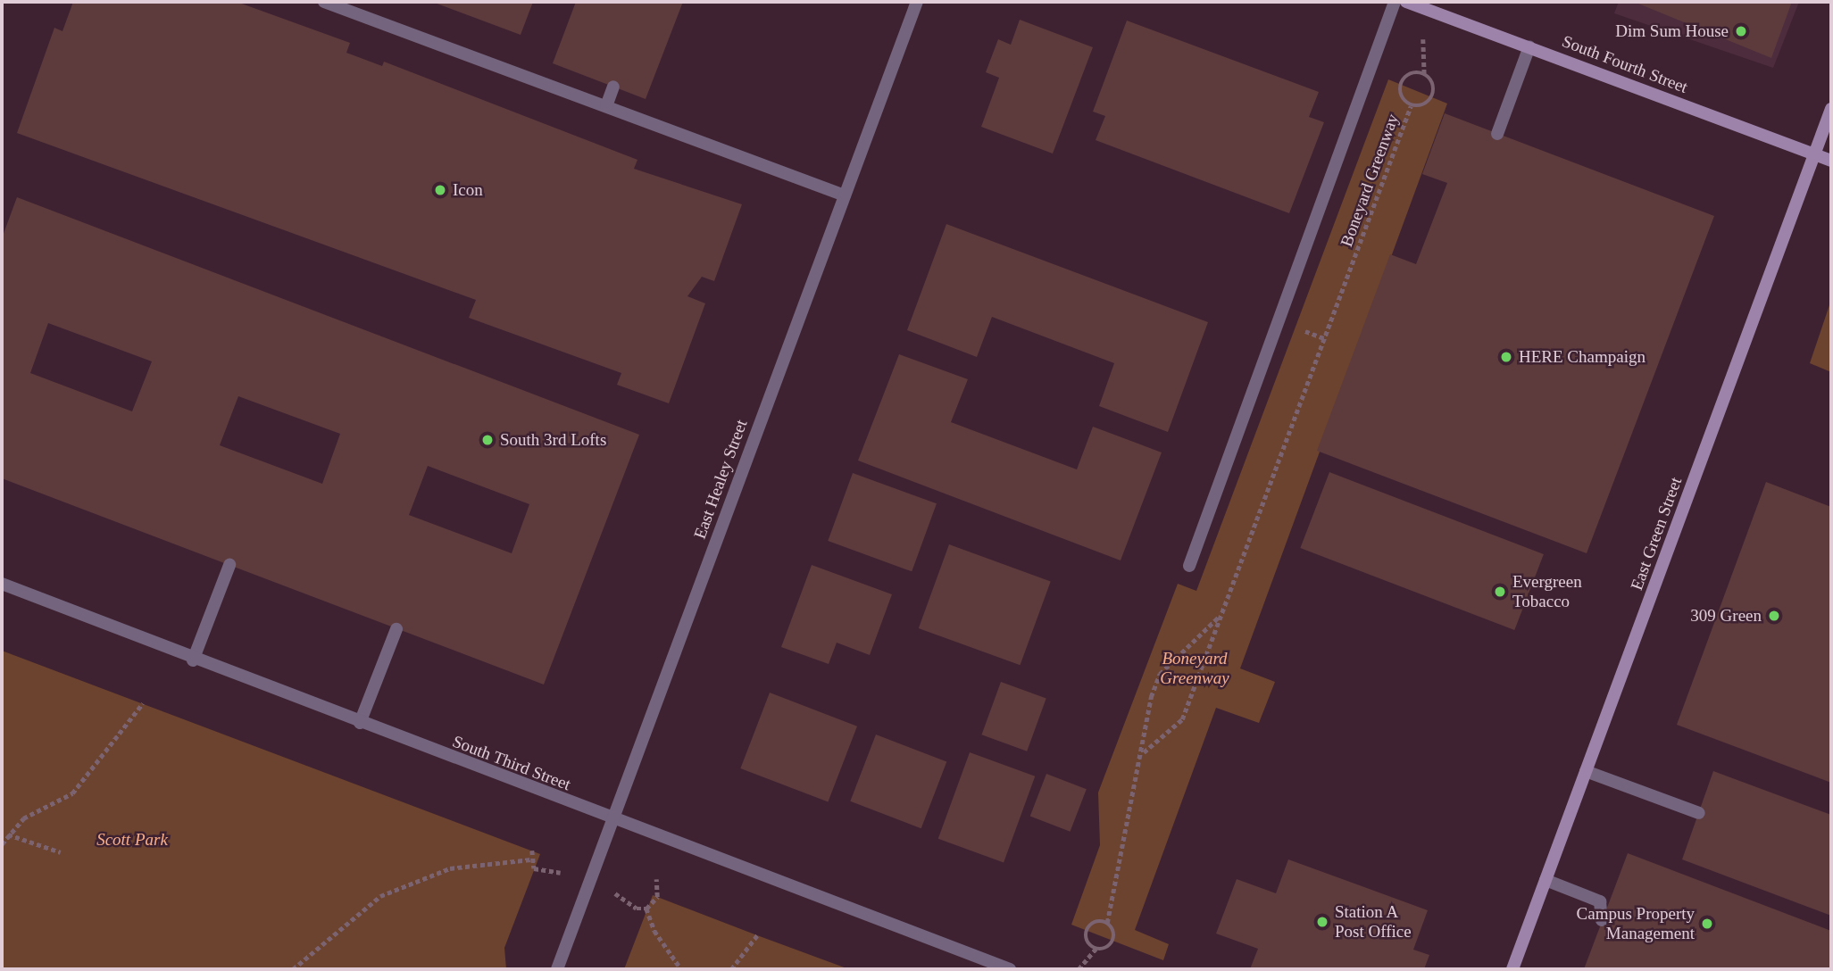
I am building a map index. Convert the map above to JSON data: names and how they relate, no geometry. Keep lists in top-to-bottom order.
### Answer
{
  "streets": {
    "street": [
      "South Fourth Street",
      "East Healey Street",
      "East Green Street",
      "South Third Street"
    ],
    "path": ["Boneyard Greenway"]
  },
  "crossings": [
    ["South Fourth Street", "East Green Street"],
    ["East Healey Street", "South Third Street"]
  ],
  "parks": ["Boneyard Greenway", "Scott Park"],
  "places": [
    "Dim Sum House",
    "Icon",
    "HERE Champaign",
    "South 3rd Lofts",
    "Evergreen Tobacco",
    "309 Green",
    "Station A Post Office",
    "Campus Property Management"
  ]
}
